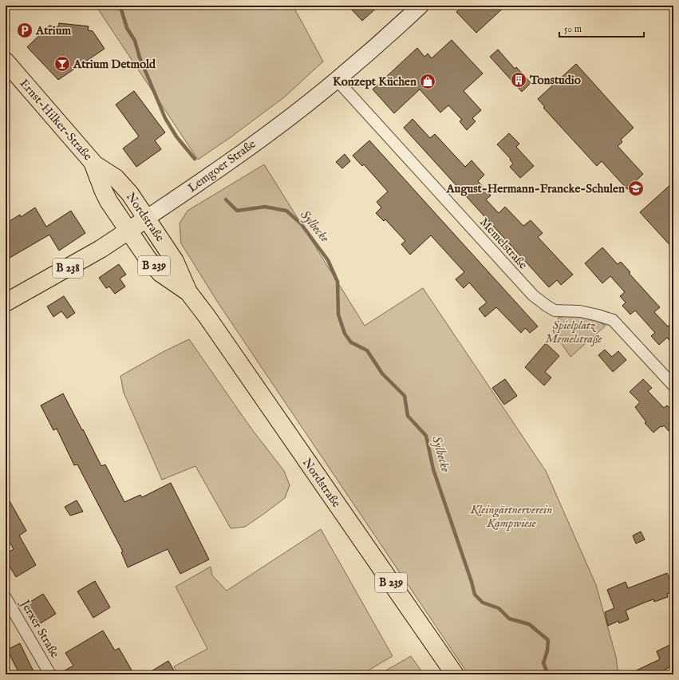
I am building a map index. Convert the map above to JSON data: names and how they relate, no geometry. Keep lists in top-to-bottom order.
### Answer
{
  "streets": {
    "main road": [
      "Ernst-Hilker-Straße",
      "Lemgoer Straße",
      "Nordstraße",
      "B 239",
      "B 238"
    ],
    "street": ["Memelstraße", "Jerxer Straße"]
  },
  "crossings": [
    ["Ernst-Hilker-Straße", "Lemgoer Straße"],
    ["Ernst-Hilker-Straße", "Nordstraße"],
    ["Lemgoer Straße", "Nordstraße"],
    ["Lemgoer Straße", "Memelstraße"]
  ],
  "water": ["Sylbecke"],
  "parks": ["Spielplatz Memelstraße", "Kleingärtnerverein Kampwiese"],
  "places": {
    "parking": ["Atrium"],
    "bar": ["Atrium Detmold"],
    "building": ["Tonstudio"],
    "shop": ["Konzept Küchen"],
    "school or university": ["August-Hermann-Francke-Schulen"]
  },
  "scale_bar": "50 m"
}
